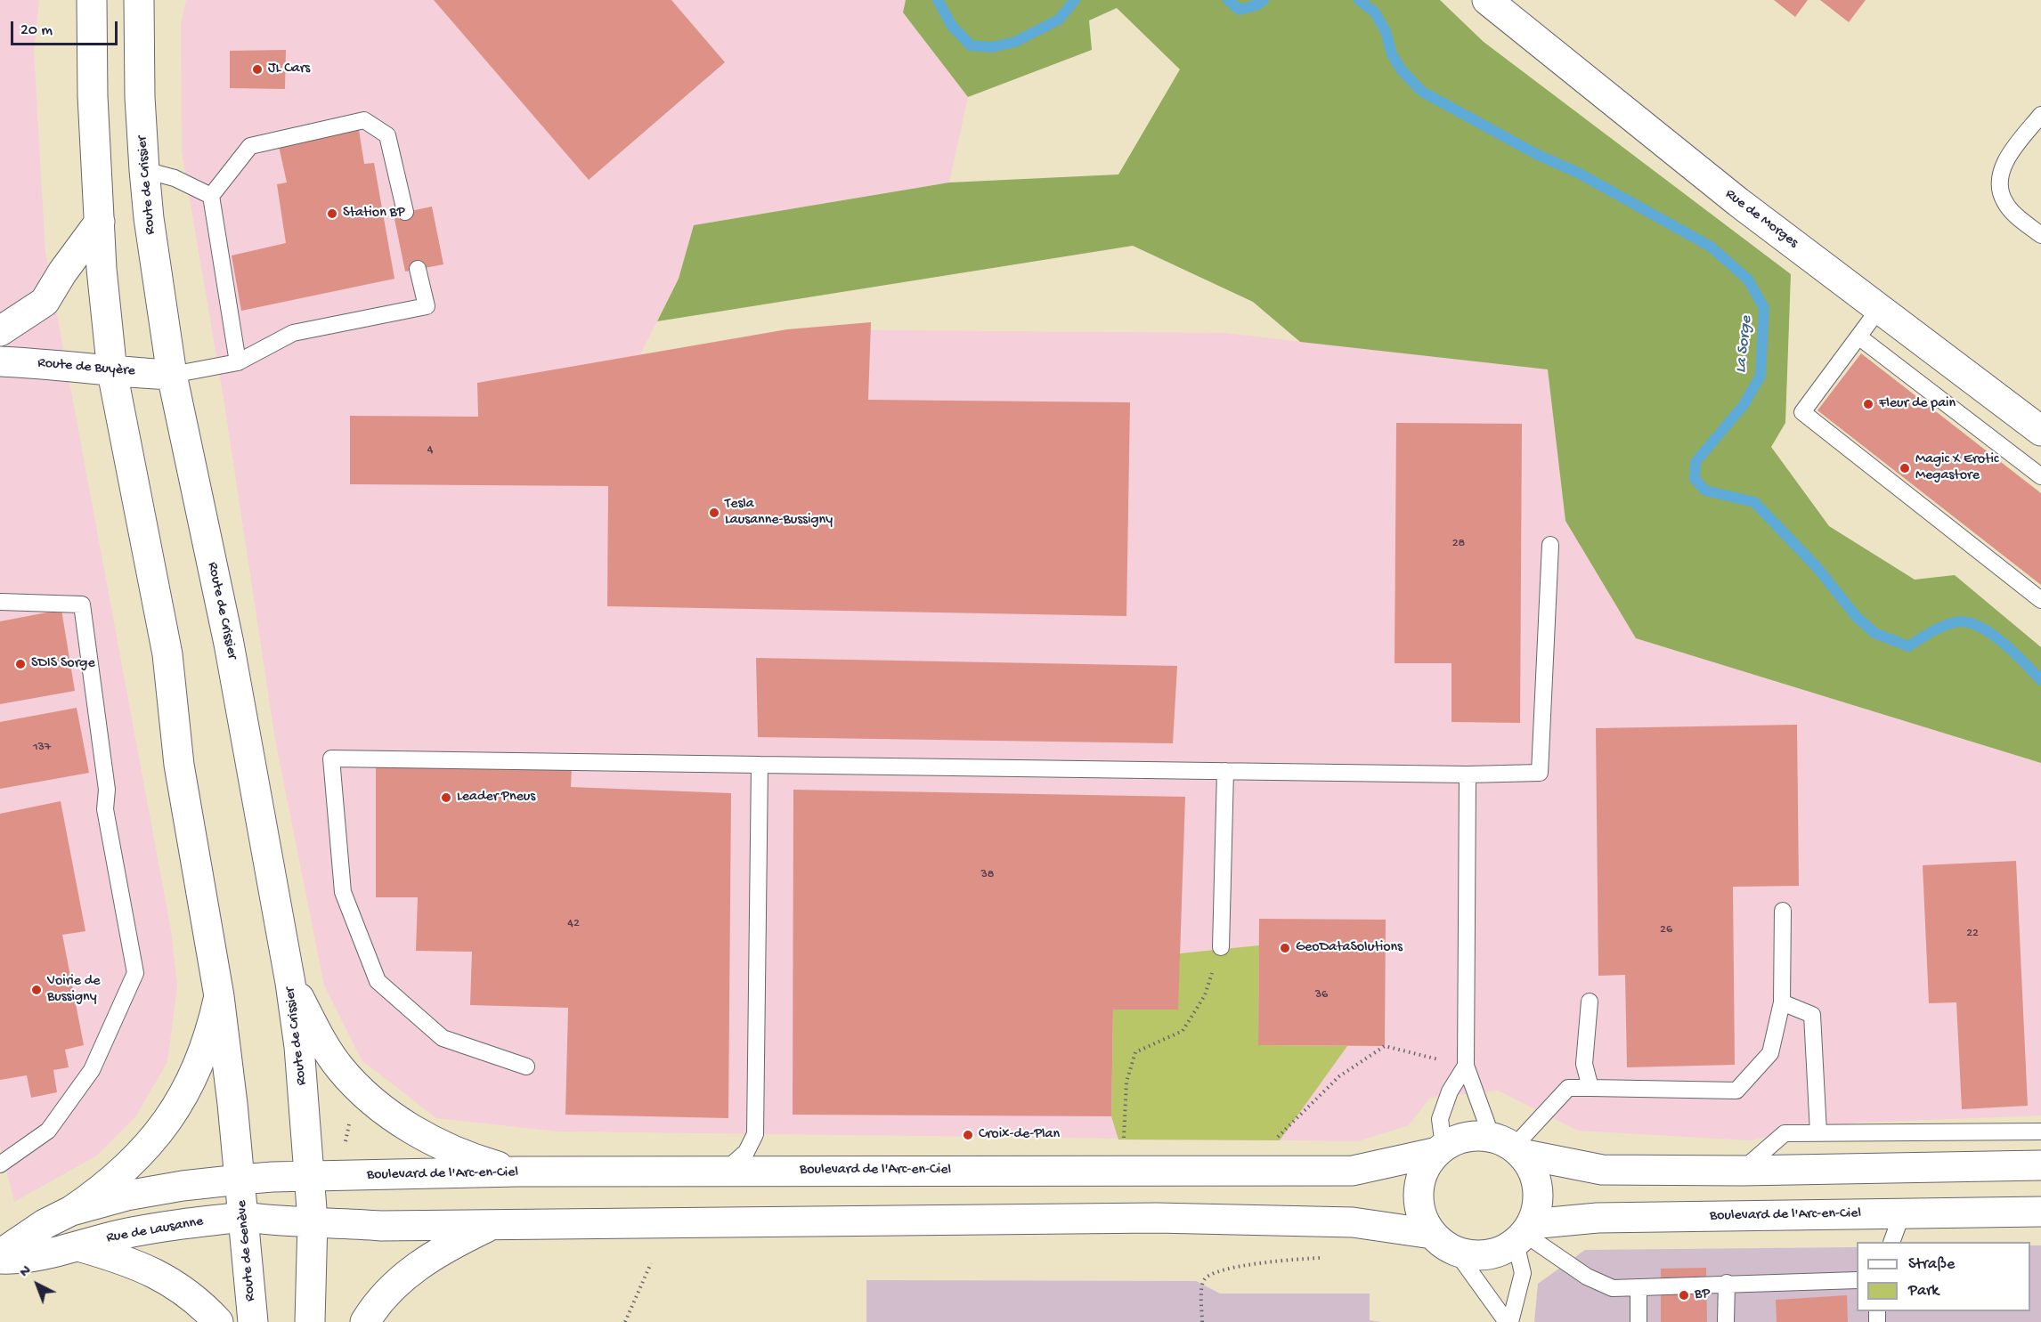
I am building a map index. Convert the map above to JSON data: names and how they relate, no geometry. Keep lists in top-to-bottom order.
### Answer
{
  "streets": {
    "main road": [
      "Route de Crissier",
      "Rue de Morges",
      "Route de Buyère",
      "Boulevard de l'Arc-en-Ciel",
      "Rue de Lausanne",
      "Route de Genève"
    ]
  },
  "crossings": [
    ["Route de Crissier", "Route de Buyère"],
    ["Route de Crissier", "Boulevard de l'Arc-en-Ciel"],
    ["Route de Crissier", "Rue de Lausanne"],
    ["Boulevard de l'Arc-en-Ciel", "Route de Genève"],
    ["Rue de Lausanne", "Route de Genève"]
  ],
  "water": ["La Sorge"],
  "places": [
    "JL Cars",
    "Station BP",
    "Fleur de pain",
    "Magic X Erotic Megastore",
    "Tesla Lausanne-Bussigny",
    "SDIS Sorge",
    "Leader Pneus",
    "GeoDataSolutions",
    "Voirie de Bussigny",
    "Croix-de-Plan",
    "BP"
  ],
  "house_numbers": [
    "4",
    "28",
    "137",
    "38",
    "42",
    "26",
    "22",
    "36"
  ],
  "legend": ["Straße", "Park"],
  "scale_bar": "20 m",
  "north": "top left"
}
